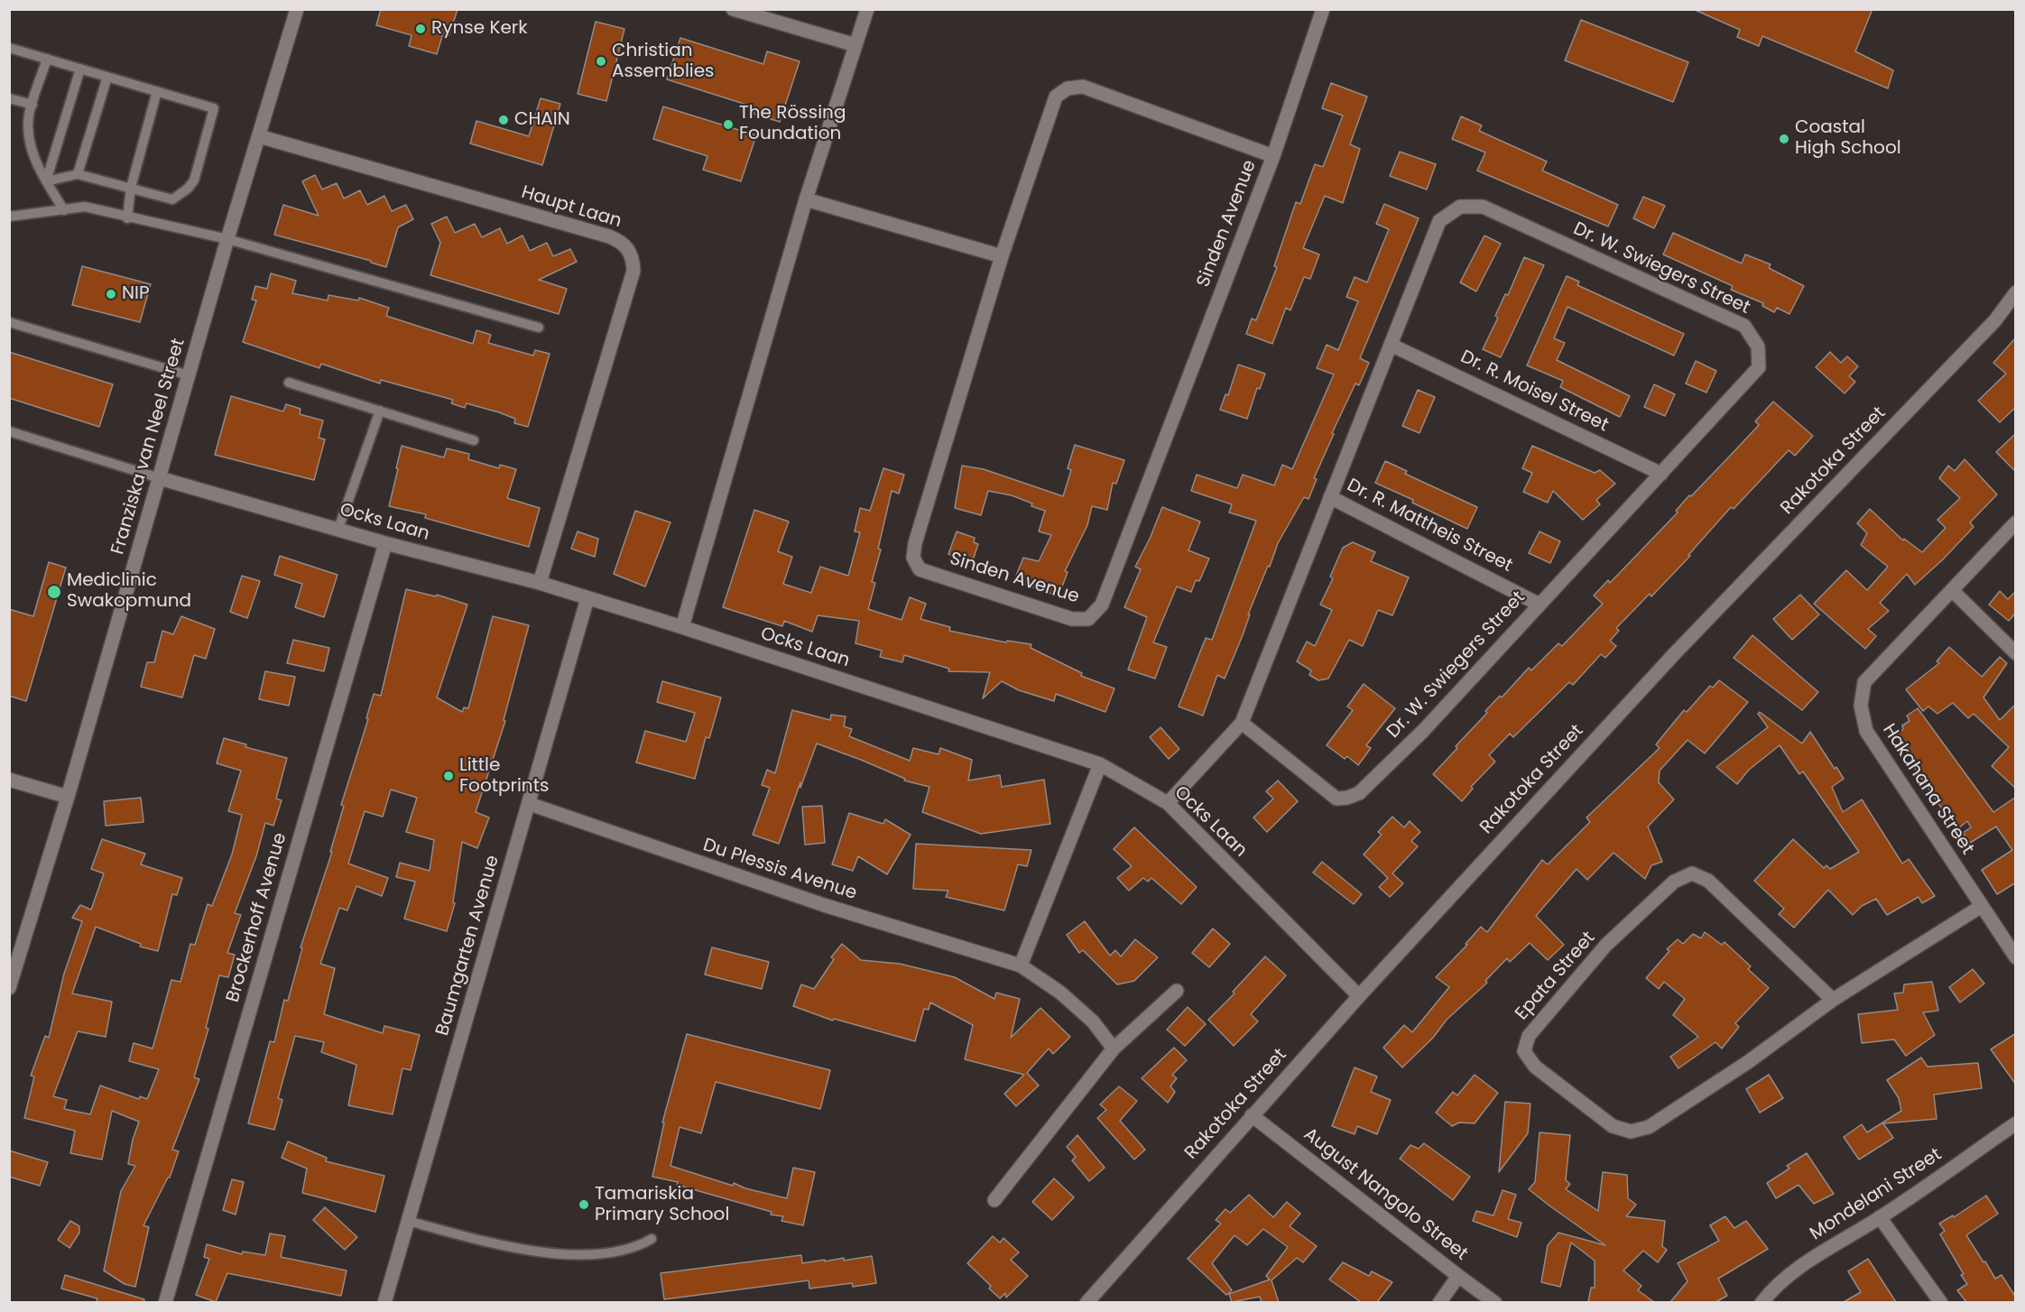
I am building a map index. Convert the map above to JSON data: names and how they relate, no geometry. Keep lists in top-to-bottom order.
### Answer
{
  "streets": {
    "street": [
      "Haupt Laan",
      "Sinden Avenue",
      "Dr. W. Swiegers Street",
      "Dr. R. Moisel Street",
      "Franziska van Neel Street",
      "Rakotoka Street",
      "Ocks Laan",
      "Dr. R. Mattheis Street",
      "Hakahana Street",
      "Du Plessis Avenue",
      "Brockerhoff Avenue",
      "Baumgarten Avenue",
      "Epata Street",
      "August Nangolo Street",
      "Mondelani Street"
    ]
  },
  "crossings": [
    ["Haupt Laan", "Franziska van Neel Street"],
    ["Haupt Laan", "Ocks Laan"],
    ["Dr. W. Swiegers Street", "Dr. R. Moisel Street"],
    ["Dr. W. Swiegers Street", "Ocks Laan"],
    ["Dr. W. Swiegers Street", "Dr. R. Mattheis Street"],
    ["Franziska van Neel Street", "Ocks Laan"],
    ["Rakotoka Street", "Ocks Laan"],
    ["Rakotoka Street", "August Nangolo Street"],
    ["Ocks Laan", "Brockerhoff Avenue"],
    ["Ocks Laan", "Baumgarten Avenue"],
    ["Hakahana Street", "Epata Street"],
    ["Du Plessis Avenue", "Baumgarten Avenue"]
  ],
  "places": [
    "Rynse Kerk",
    "Christian Assemblies",
    "CHAIN",
    "The Rössing Foundation",
    "Coastal High School",
    "NIP",
    "Mediclinic Swakopmund",
    "Little Footprints",
    "Tamariskia Primary School"
  ]
}
